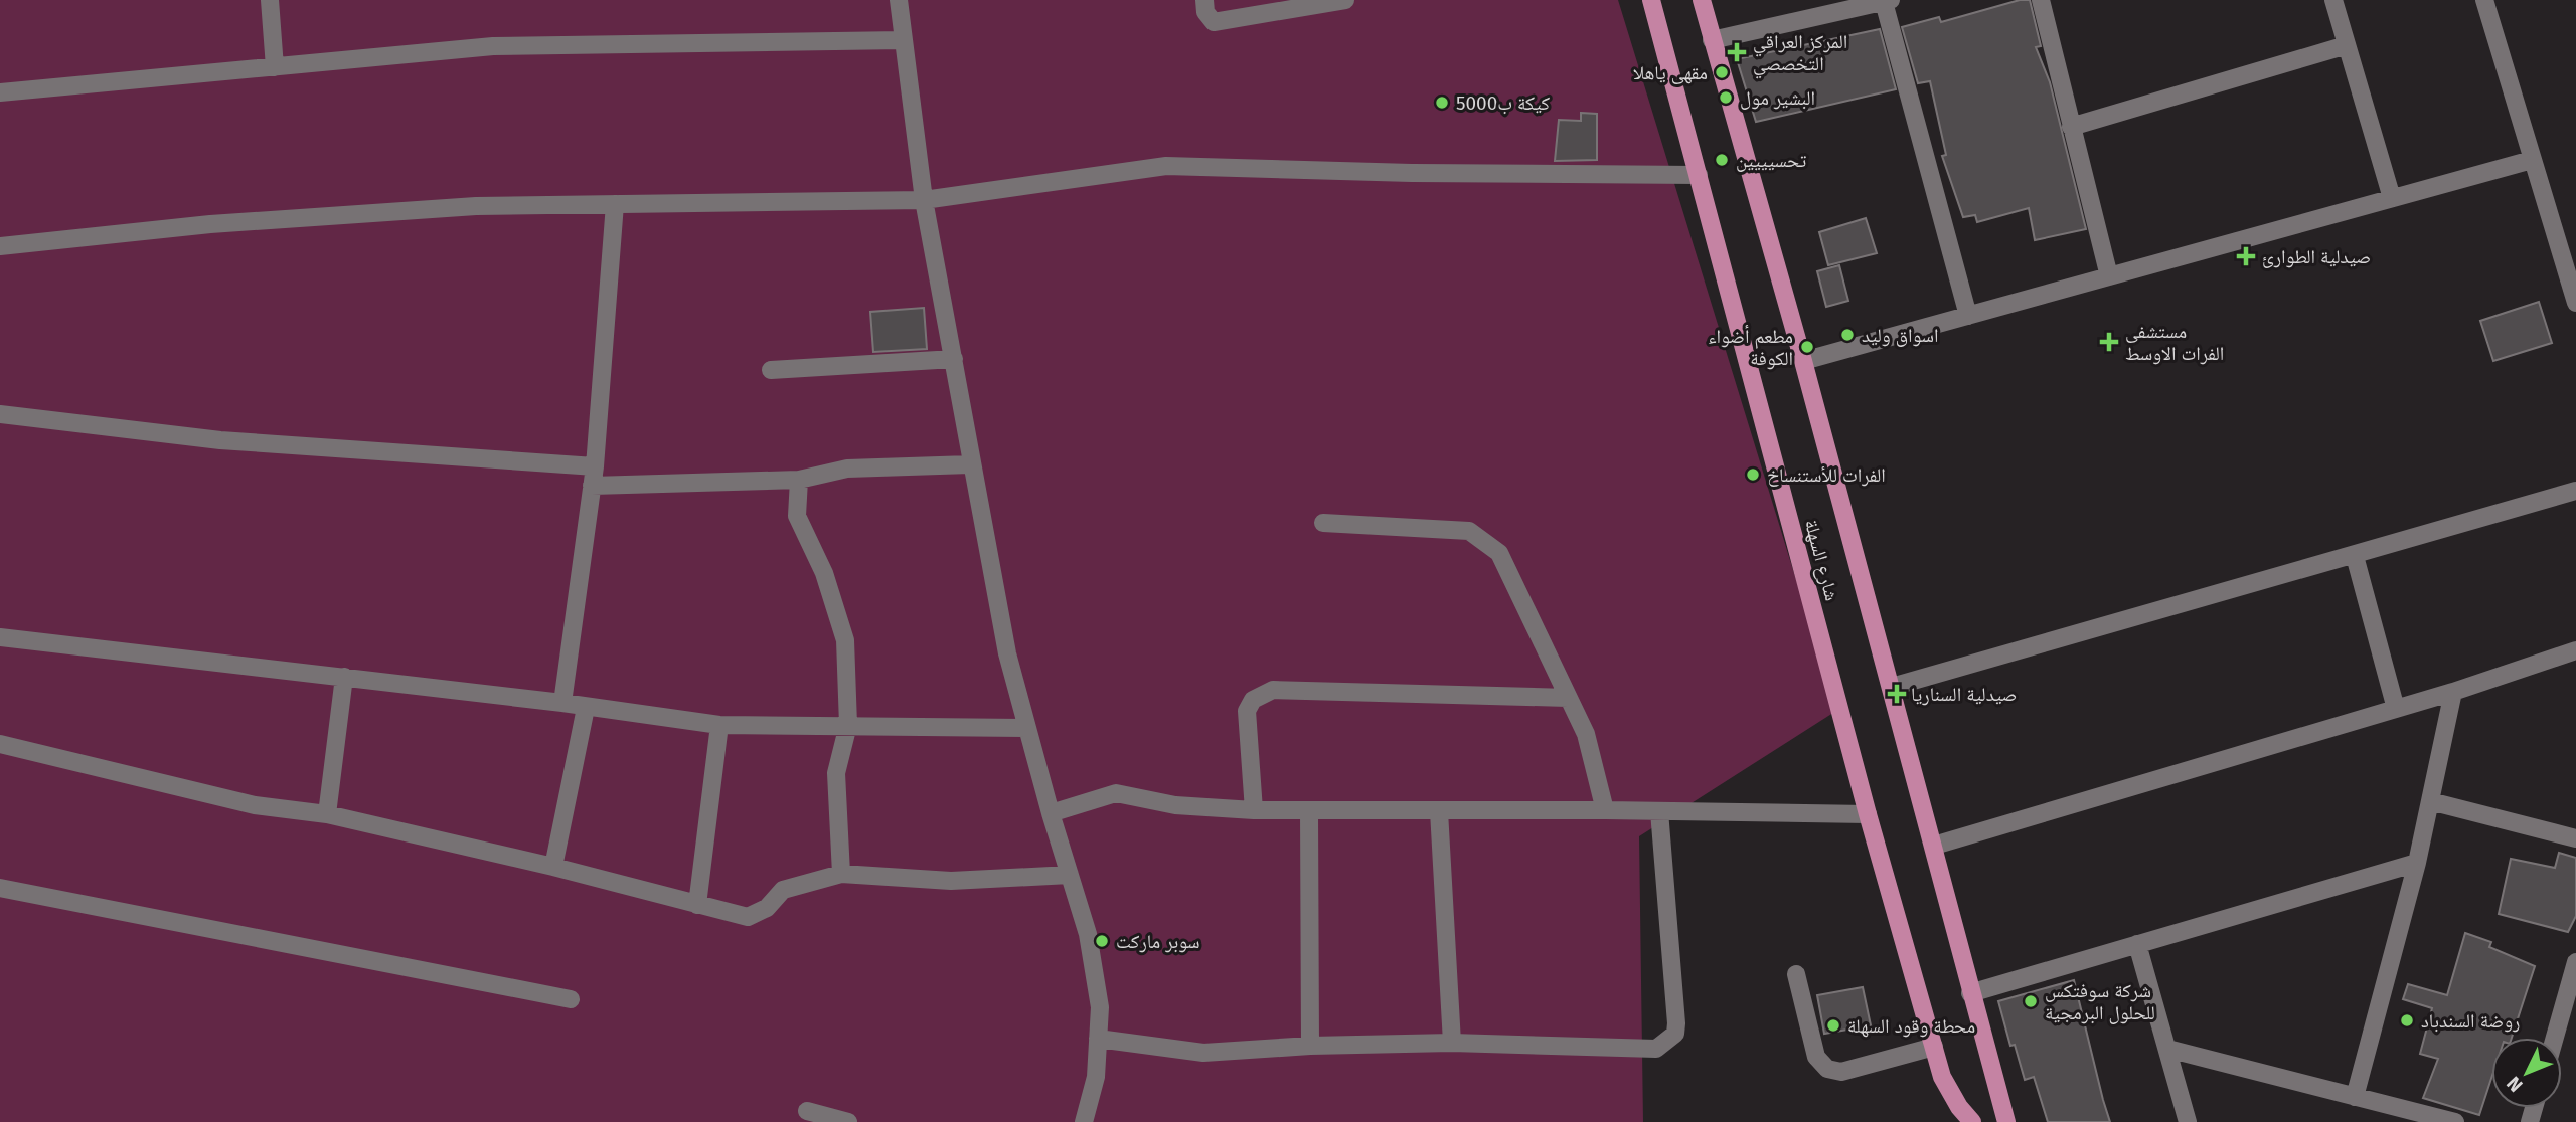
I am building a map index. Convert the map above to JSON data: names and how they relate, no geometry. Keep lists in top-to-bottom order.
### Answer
{
  "streets": {
    "main road": ["شارع السهلة"]
  },
  "places": {
    "health": [
      "المركز العراقي التخصصي",
      "صيدلية الطوارئ",
      "مستشفى الفرات الاوسط",
      "صيدلية السناريا"
    ],
    "other": [
      "مقهى ياهلا",
      "البشير مول",
      "كيكة ب5000",
      "تحسيييين",
      "اسواق وليد",
      "مطعم أضواء الكوفة",
      "الفرات للأستنساخ",
      "سوبر ماركت",
      "شركة سوفتكس للحلول البرمجية",
      "روضة السندباد",
      "محطة وقود السهلة"
    ]
  },
  "north": "bottom left"
}
